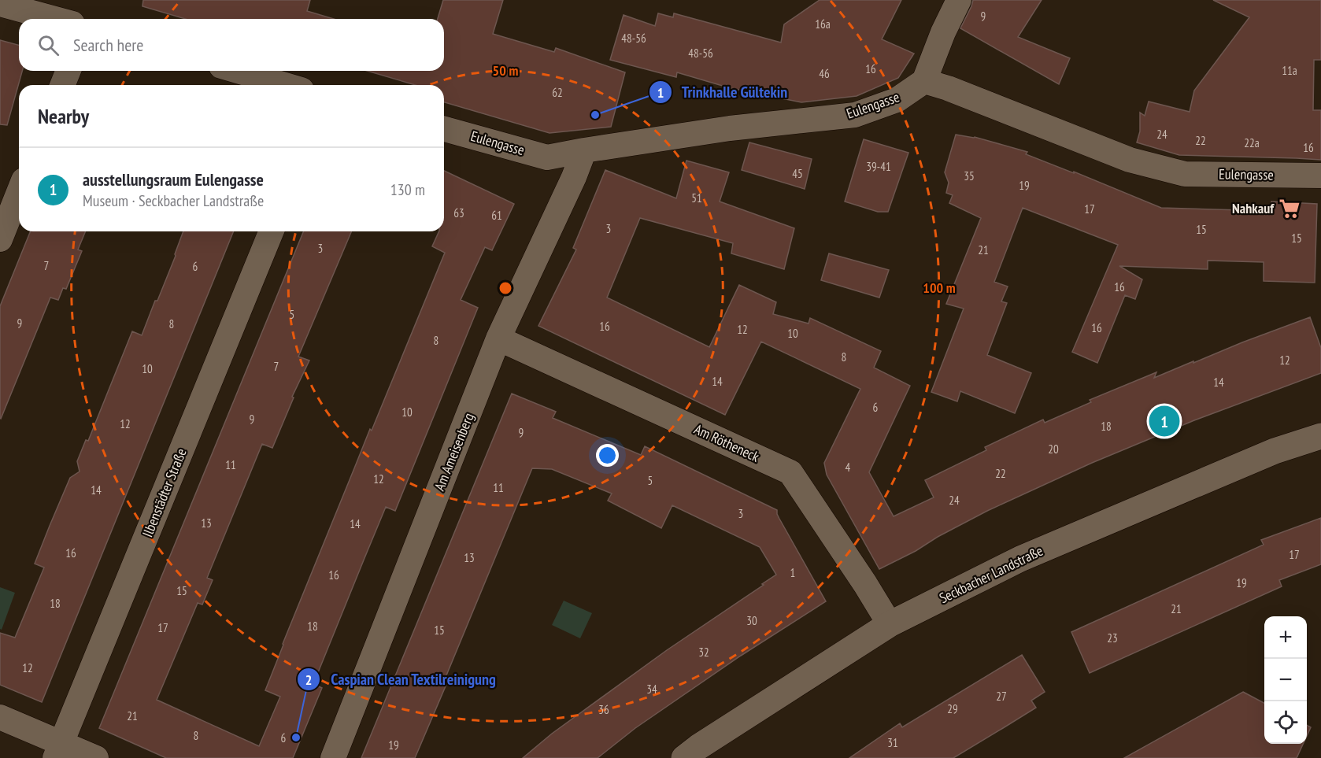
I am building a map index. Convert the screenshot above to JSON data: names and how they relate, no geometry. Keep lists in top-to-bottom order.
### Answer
{
  "streets": {
    "main road": ["Seckbacher Landstraße"],
    "street": [
      "Eulengasse",
      "Am Rötheneck",
      "Am Ameisenberg",
      "Ilbenstädter Straße"
    ]
  },
  "crossings": [
    ["Eulengasse", "Am Ameisenberg"],
    ["Am Rötheneck", "Am Ameisenberg"],
    ["Am Rötheneck", "Seckbacher Landstraße"]
  ],
  "places": {
    "other": ["Trinkhalle Gültekin", "Caspian Clean Textilreinigung"],
    "supermarket": ["Nahkauf"]
  },
  "house_numbers": [
    "9",
    "16a",
    "48-56",
    "48-56",
    "16",
    "11a",
    "46",
    "62",
    "24",
    "22",
    "22a",
    "16",
    "39-41",
    "45",
    "35",
    "19",
    "51",
    "17",
    "63",
    "61",
    "3",
    "15",
    "15",
    "3",
    "21",
    "7",
    "6",
    "16",
    "5",
    "9",
    "8",
    "16",
    "16",
    "12",
    "10",
    "8",
    "8",
    "12",
    "7",
    "10",
    "14",
    "14",
    "6",
    "10",
    "9",
    "12",
    "18",
    "9",
    "20",
    "11",
    "4",
    "22",
    "12",
    "5",
    "11",
    "14",
    "24",
    "3",
    "13",
    "14",
    "16",
    "17",
    "13",
    "1",
    "16",
    "19",
    "15",
    "18",
    "21",
    "30",
    "18",
    "17",
    "15",
    "23",
    "32",
    "12",
    "34",
    "27",
    "29",
    "36",
    "21",
    "8",
    "6",
    "31",
    "19"
  ],
  "page": {
    "search": "Search here",
    "heading": "Nearby",
    "list": [
      {
        "mark": "1",
        "name": "ausstellungsraum Eulengasse",
        "note": "Museum · Seckbacher Landstraße",
        "value": "130 m"
      }
    ],
    "pins": "1",
    "map_buttons": ["+", "−"]
  },
  "rings": ["50 m", "100 m"]
}
